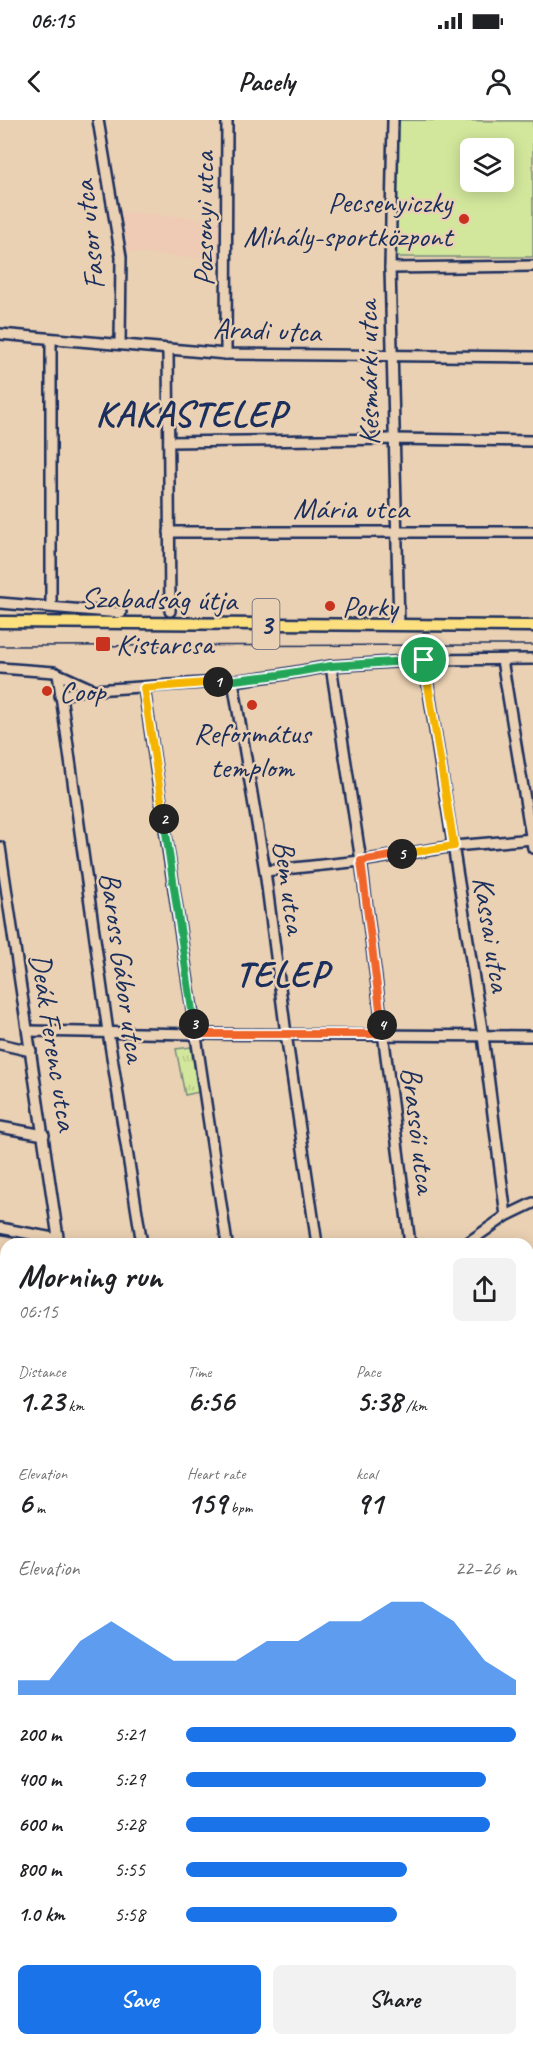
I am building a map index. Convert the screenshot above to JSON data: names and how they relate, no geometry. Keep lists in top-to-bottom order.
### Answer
{
  "streets": {
    "main road": ["Szabadság útja", "3"],
    "street": [
      "Pozsonyi utca",
      "Fasor utca",
      "Aradi utca",
      "Késmárki utca",
      "Mária utca",
      "Bem utca",
      "Kassai utca",
      "Baross Gábor utca",
      "Deák Ferenc utca",
      "Brassói utca"
    ]
  },
  "crossings": [
    ["Pozsonyi utca", "Aradi utca"],
    ["Fasor utca", "Aradi utca"],
    ["Aradi utca", "Késmárki utca"],
    ["Késmárki utca", "Mária utca"],
    ["Késmárki utca", "Szabadság útja"]
  ],
  "districts": ["KAKASTELEP", "TELEP"],
  "places": {
    "other": [
      "Pecsenyiczky Mihály-sportközpont",
      "Porky",
      "Coop",
      "Református templom"
    ],
    "transit": ["Kistarcsa"]
  },
  "page": {
    "status": "06:15",
    "header": "Pacely",
    "pins": [
      "1",
      "2",
      "5",
      "3",
      "4"
    ],
    "heading": ["Morning run", "06:15"],
    "stats": [
      ["Distance", "1.23 km"],
      ["Time", "6:56"],
      ["Pace", "5:38 /km"],
      ["Elevation", "6 m"],
      ["Heart rate", "159 bpm"],
      ["kcal", "91"]
    ],
    "chart": ["Elevation", "22–26 m"],
    "list": [
      {
        "name": "200 m",
        "note": "5:21"
      },
      {
        "name": "400 m",
        "note": "5:29"
      },
      {
        "name": "600 m",
        "note": "5:28"
      },
      {
        "name": "800 m",
        "note": "5:55"
      },
      {
        "name": "1.0 km",
        "note": "5:58"
      }
    ],
    "buttons": ["Save", "Share"]
  }
}
